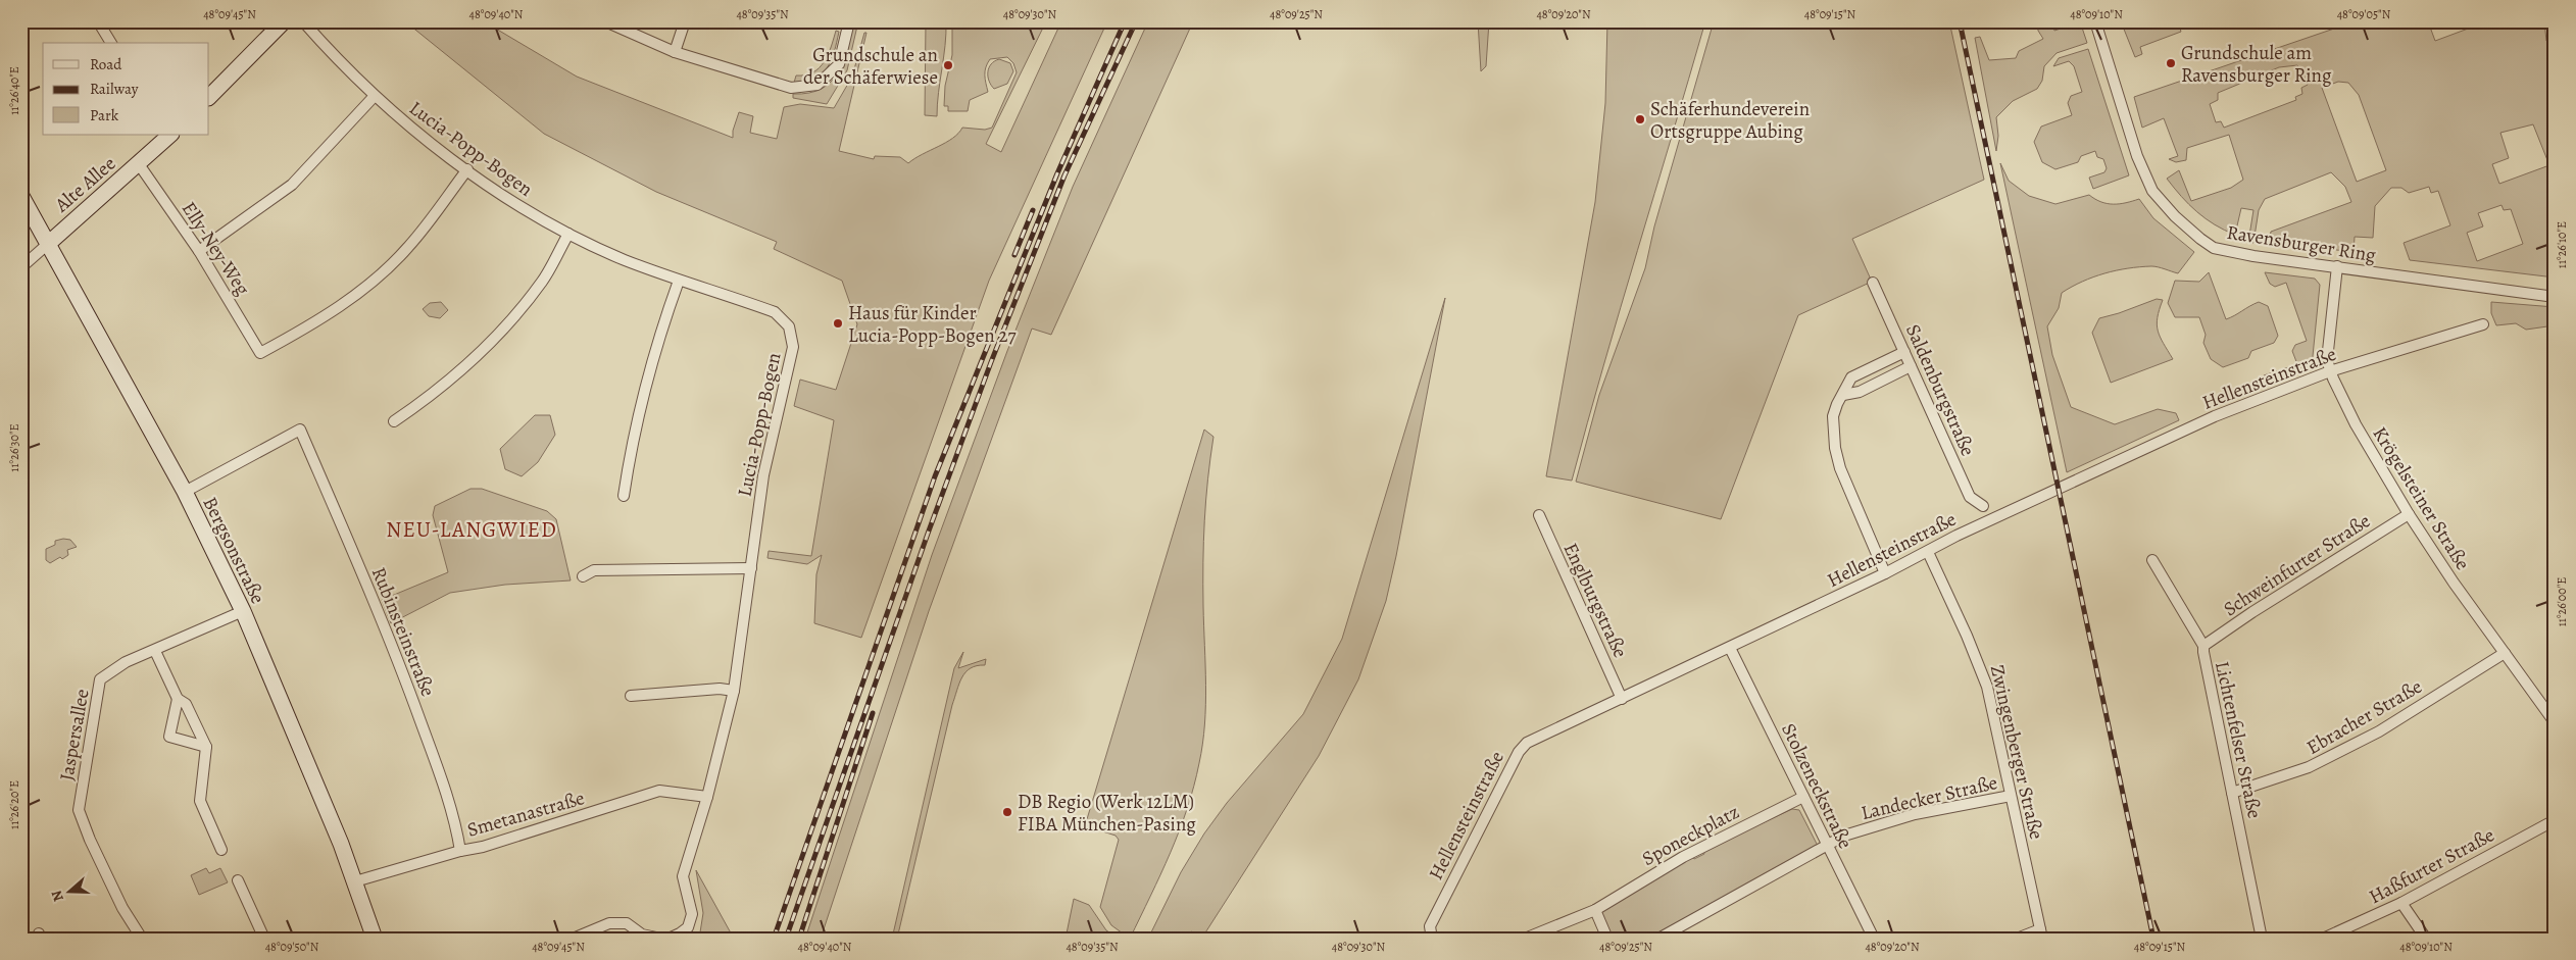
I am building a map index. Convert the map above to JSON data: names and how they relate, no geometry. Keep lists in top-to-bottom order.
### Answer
{
  "streets": {
    "street": [
      "Lucia-Popp-Bogen",
      "Alte Allee",
      "Ravensburger Ring",
      "Elly-Ney-Weg",
      "Hellensteinstraße",
      "Saldenburgstraße",
      "Krögelsteiner Straße",
      "Bergsonstraße",
      "Schweinfurter Straße",
      "Englburgstraße",
      "Rubinsteinstraße",
      "Ebracher Straße",
      "Jaspersallee",
      "Lichtenfelser Straße",
      "Zwingenberger Straße",
      "Stolzeneckstraße",
      "Landecker Straße",
      "Smetanastraße",
      "Sponeckplatz",
      "Haßfurter Straße"
    ]
  },
  "crossings": [
    ["Lucia-Popp-Bogen", "Elly-Ney-Weg"],
    ["Lucia-Popp-Bogen", "Smetanastraße"],
    ["Alte Allee", "Elly-Ney-Weg"],
    ["Alte Allee", "Bergsonstraße"],
    ["Ravensburger Ring", "Krögelsteiner Straße"],
    ["Hellensteinstraße", "Krögelsteiner Straße"],
    ["Hellensteinstraße", "Englburgstraße"],
    ["Hellensteinstraße", "Zwingenberger Straße"],
    ["Hellensteinstraße", "Stolzeneckstraße"],
    ["Krögelsteiner Straße", "Schweinfurter Straße"],
    ["Krögelsteiner Straße", "Ebracher Straße"],
    ["Bergsonstraße", "Rubinsteinstraße"],
    ["Bergsonstraße", "Jaspersallee"],
    ["Bergsonstraße", "Smetanastraße"],
    ["Schweinfurter Straße", "Lichtenfelser Straße"],
    ["Rubinsteinstraße", "Smetanastraße"],
    ["Ebracher Straße", "Lichtenfelser Straße"],
    ["Zwingenberger Straße", "Landecker Straße"],
    ["Stolzeneckstraße", "Landecker Straße"],
    ["Stolzeneckstraße", "Sponeckplatz"]
  ],
  "districts": ["NEU-LANGWIED"],
  "places": [
    "Grundschule am Ravensburger Ring",
    "Grundschule an der Schäferwiese",
    "Schäferhundeverein Ortsgruppe Aubing",
    "Haus für Kinder Lucia-Popp-Bogen 27",
    "DB Regio (Werk 12LM) FIBA München-Pasing"
  ],
  "legend": ["Road", "Railway", "Park"],
  "north": "left",
  "coordinates": [
    "48°09'45\"N",
    "48°09'40\"N",
    "48°09'35\"N",
    "48°09'30\"N",
    "48°09'25\"N",
    "48°09'20\"N",
    "48°09'15\"N",
    "48°09'10\"N",
    "48°09'05\"N",
    "11°26'40\"E",
    "11°26'10\"E",
    "11°26'30\"E",
    "11°26'00\"E",
    "11°26'20\"E",
    "48°09'50\"N"
  ]
}
